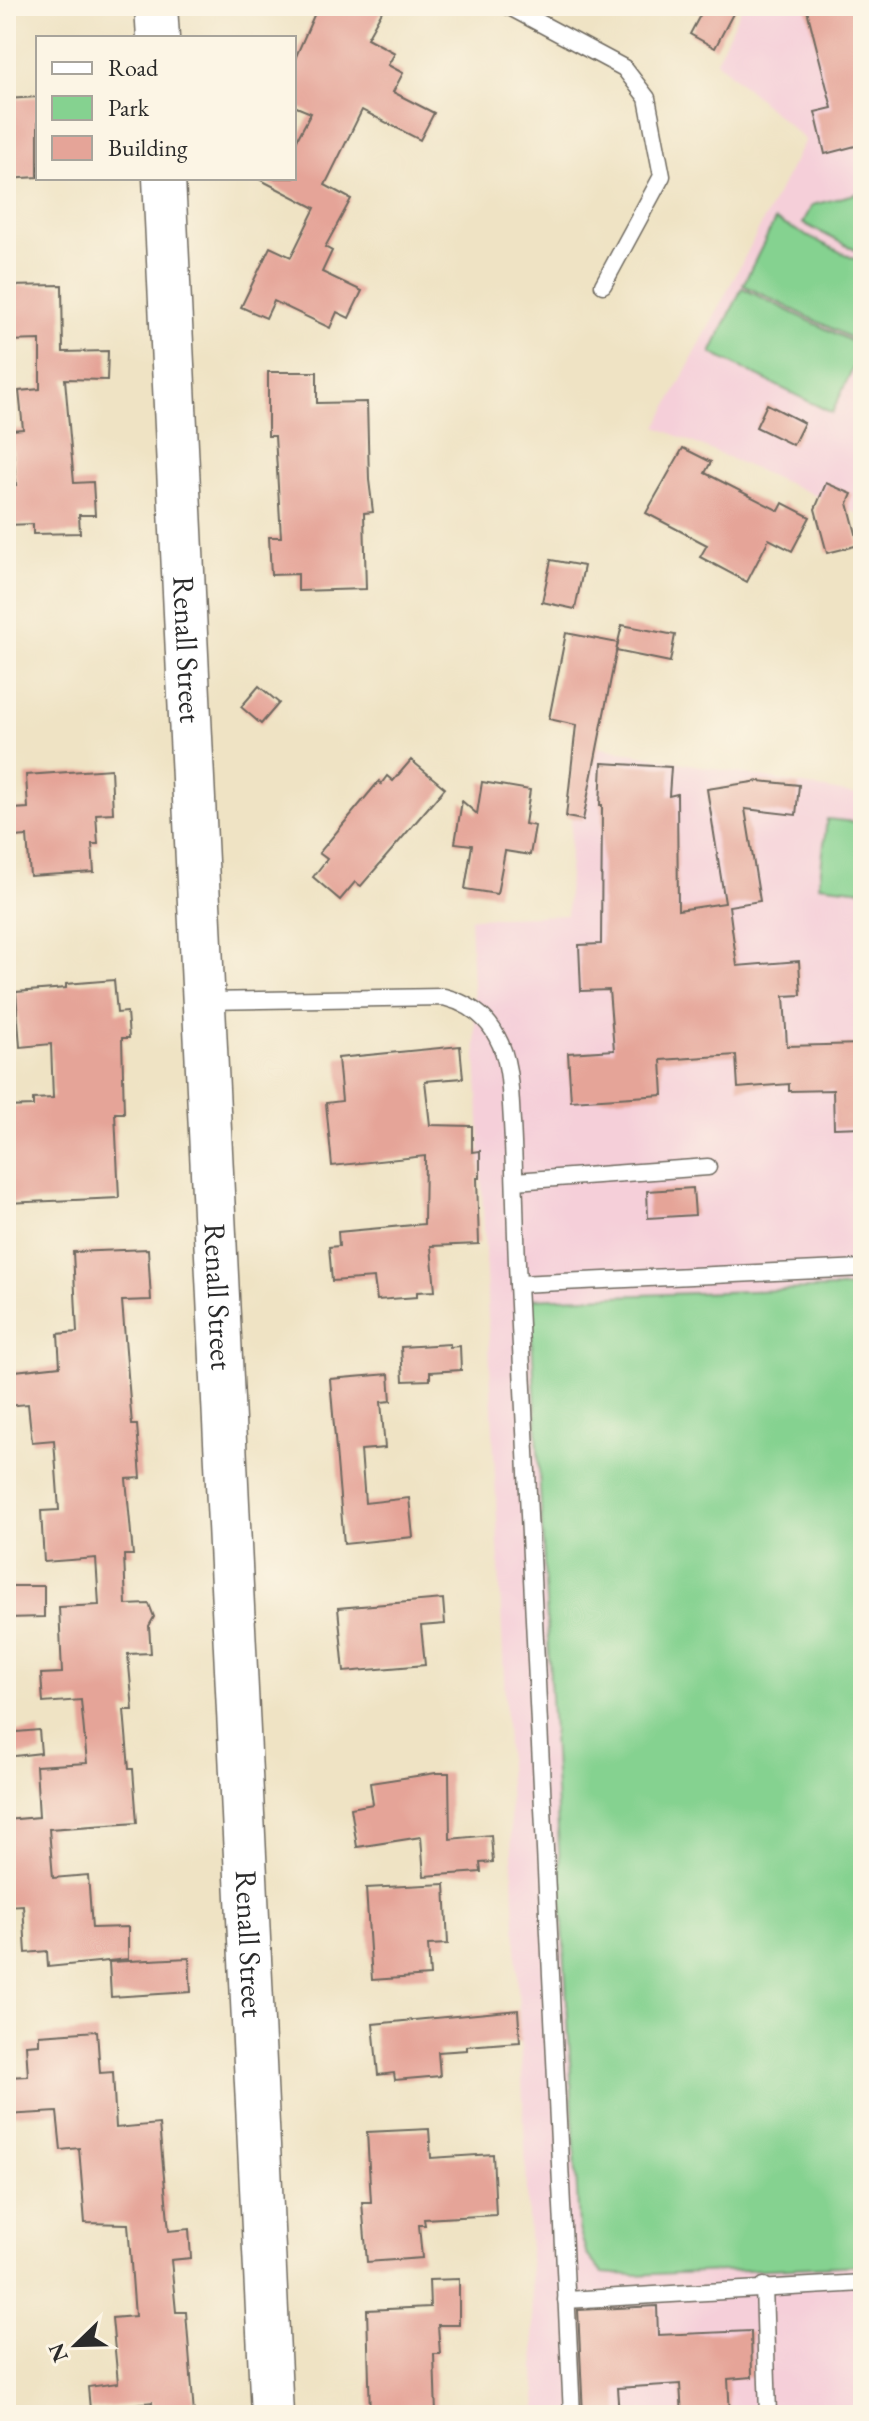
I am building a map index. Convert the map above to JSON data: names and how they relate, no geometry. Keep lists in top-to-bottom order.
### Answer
{
  "streets": {
    "street": ["Renall Street"]
  },
  "legend": ["Road", "Park", "Building"],
  "north": "bottom left"
}
